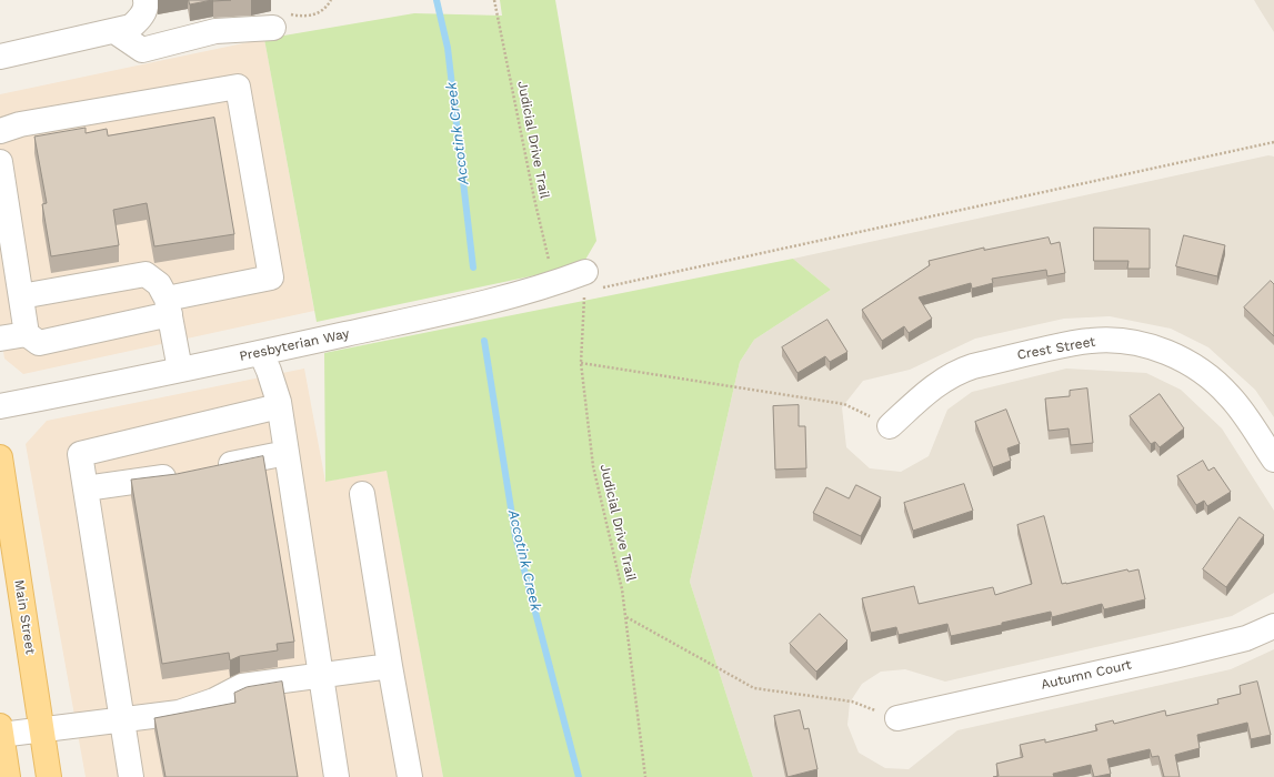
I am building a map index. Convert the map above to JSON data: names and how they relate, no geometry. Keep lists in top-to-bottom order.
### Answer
{
  "streets": {
    "main road": ["Main Street"],
    "street": ["Presbyterian Way", "Crest Street", "Autumn Court"],
    "path": ["Judicial Drive Trail"]
  },
  "crossings": [
    ["Judicial Drive Trail", "Presbyterian Way"]
  ],
  "water": ["Accotink Creek"]
}
